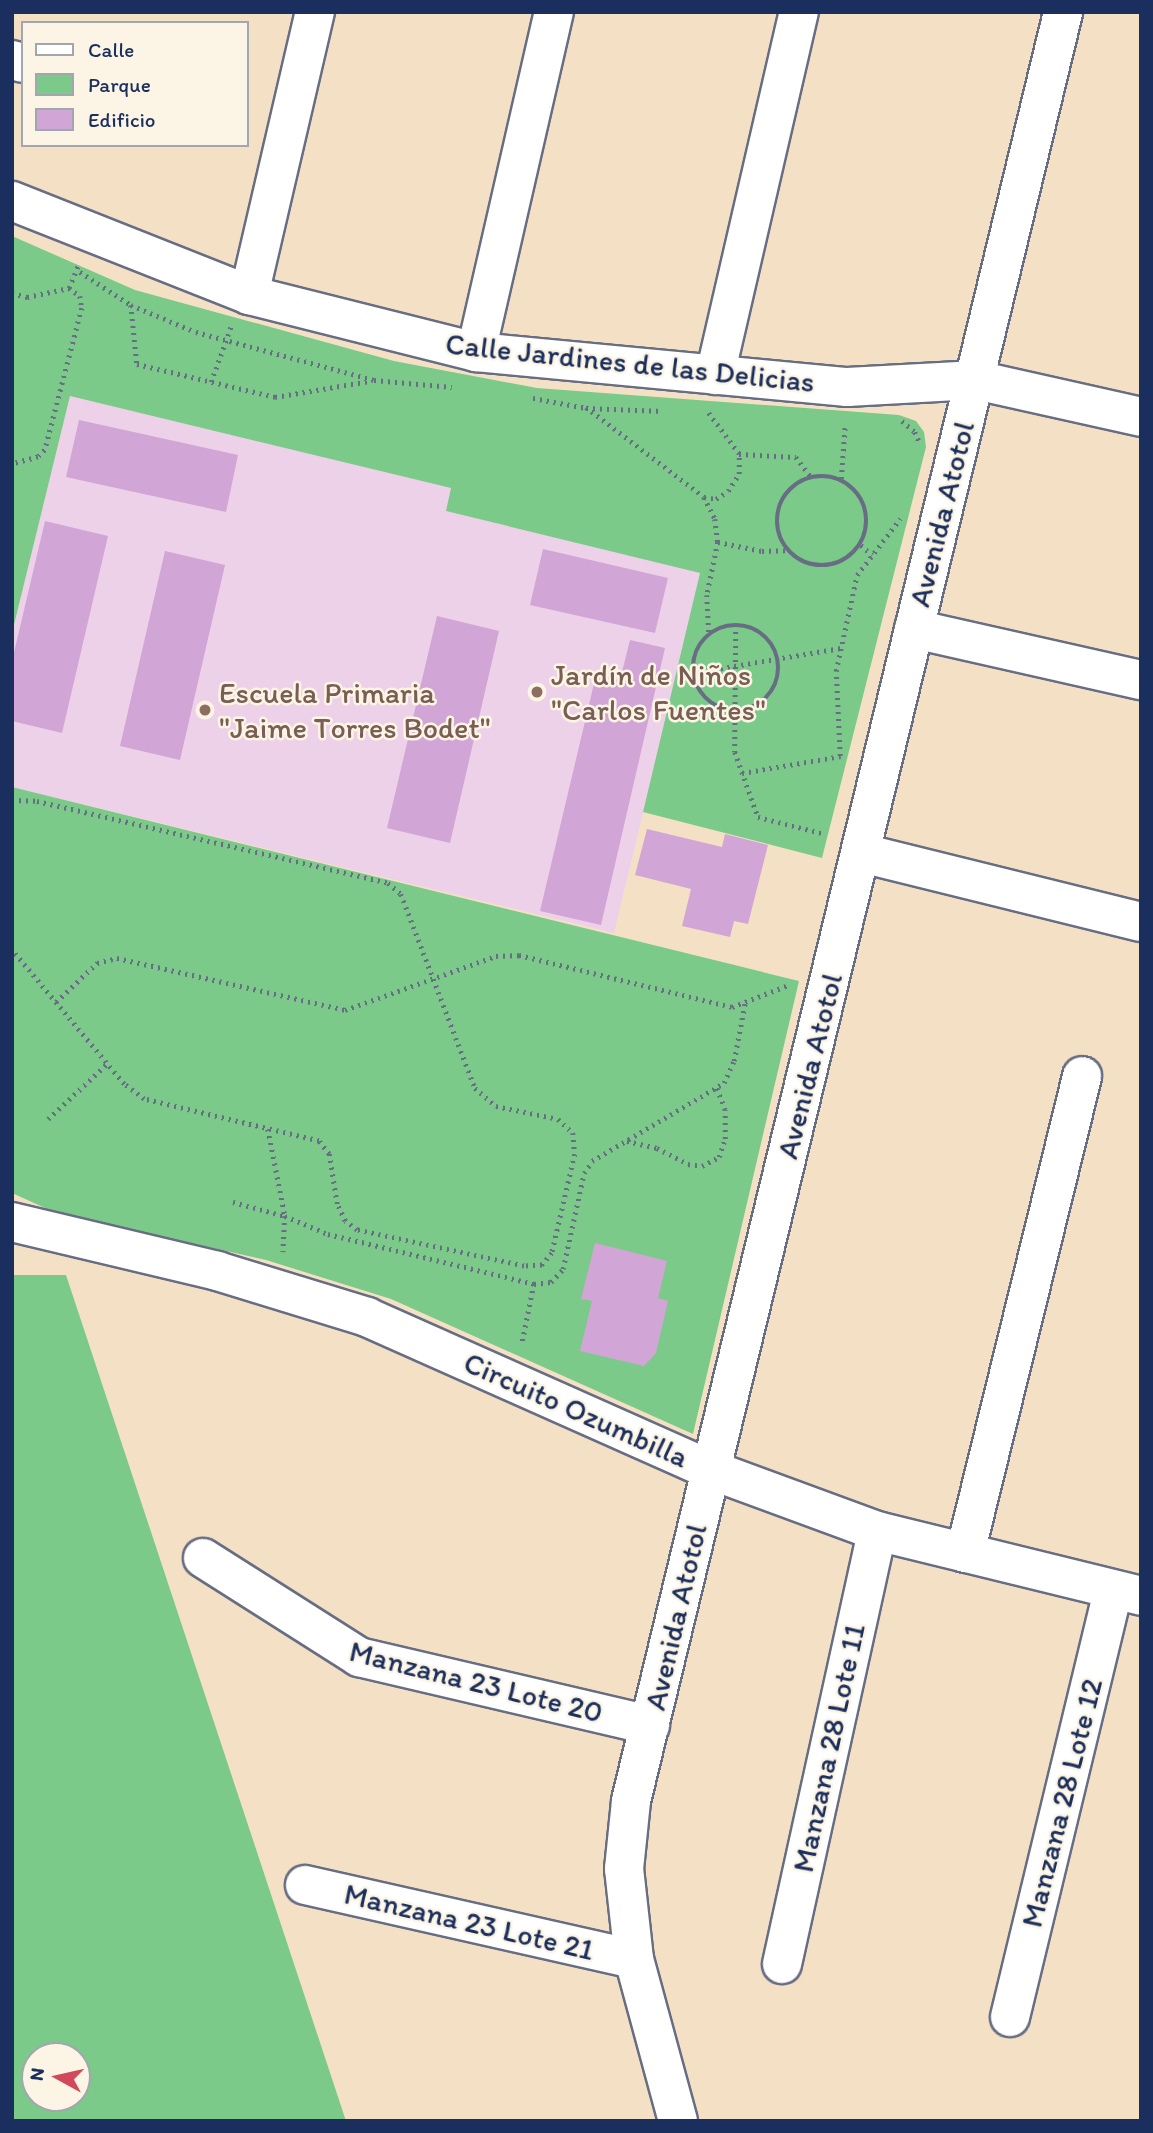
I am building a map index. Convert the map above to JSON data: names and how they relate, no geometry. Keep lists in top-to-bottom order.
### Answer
{
  "streets": {
    "street": [
      "Calle Jardines de las Delicias",
      "Avenida Atotol",
      "Circuito Ozumbilla",
      "Manzana 23 Lote 20",
      "Manzana 28 Lote 11",
      "Manzana 28 Lote 12",
      "Manzana 23 Lote 21"
    ]
  },
  "crossings": [
    ["Calle Jardines de las Delicias", "Avenida Atotol"],
    ["Avenida Atotol", "Circuito Ozumbilla"],
    ["Avenida Atotol", "Manzana 23 Lote 20"],
    ["Avenida Atotol", "Manzana 23 Lote 21"],
    ["Circuito Ozumbilla", "Manzana 28 Lote 11"],
    ["Circuito Ozumbilla", "Manzana 28 Lote 12"]
  ],
  "places": ["Jardín de Niños \"Carlos Fuentes\"", "Escuela Primaria \"Jaime Torres Bodet\""],
  "legend": ["Calle", "Parque", "Edificio"],
  "north": "left"
}
